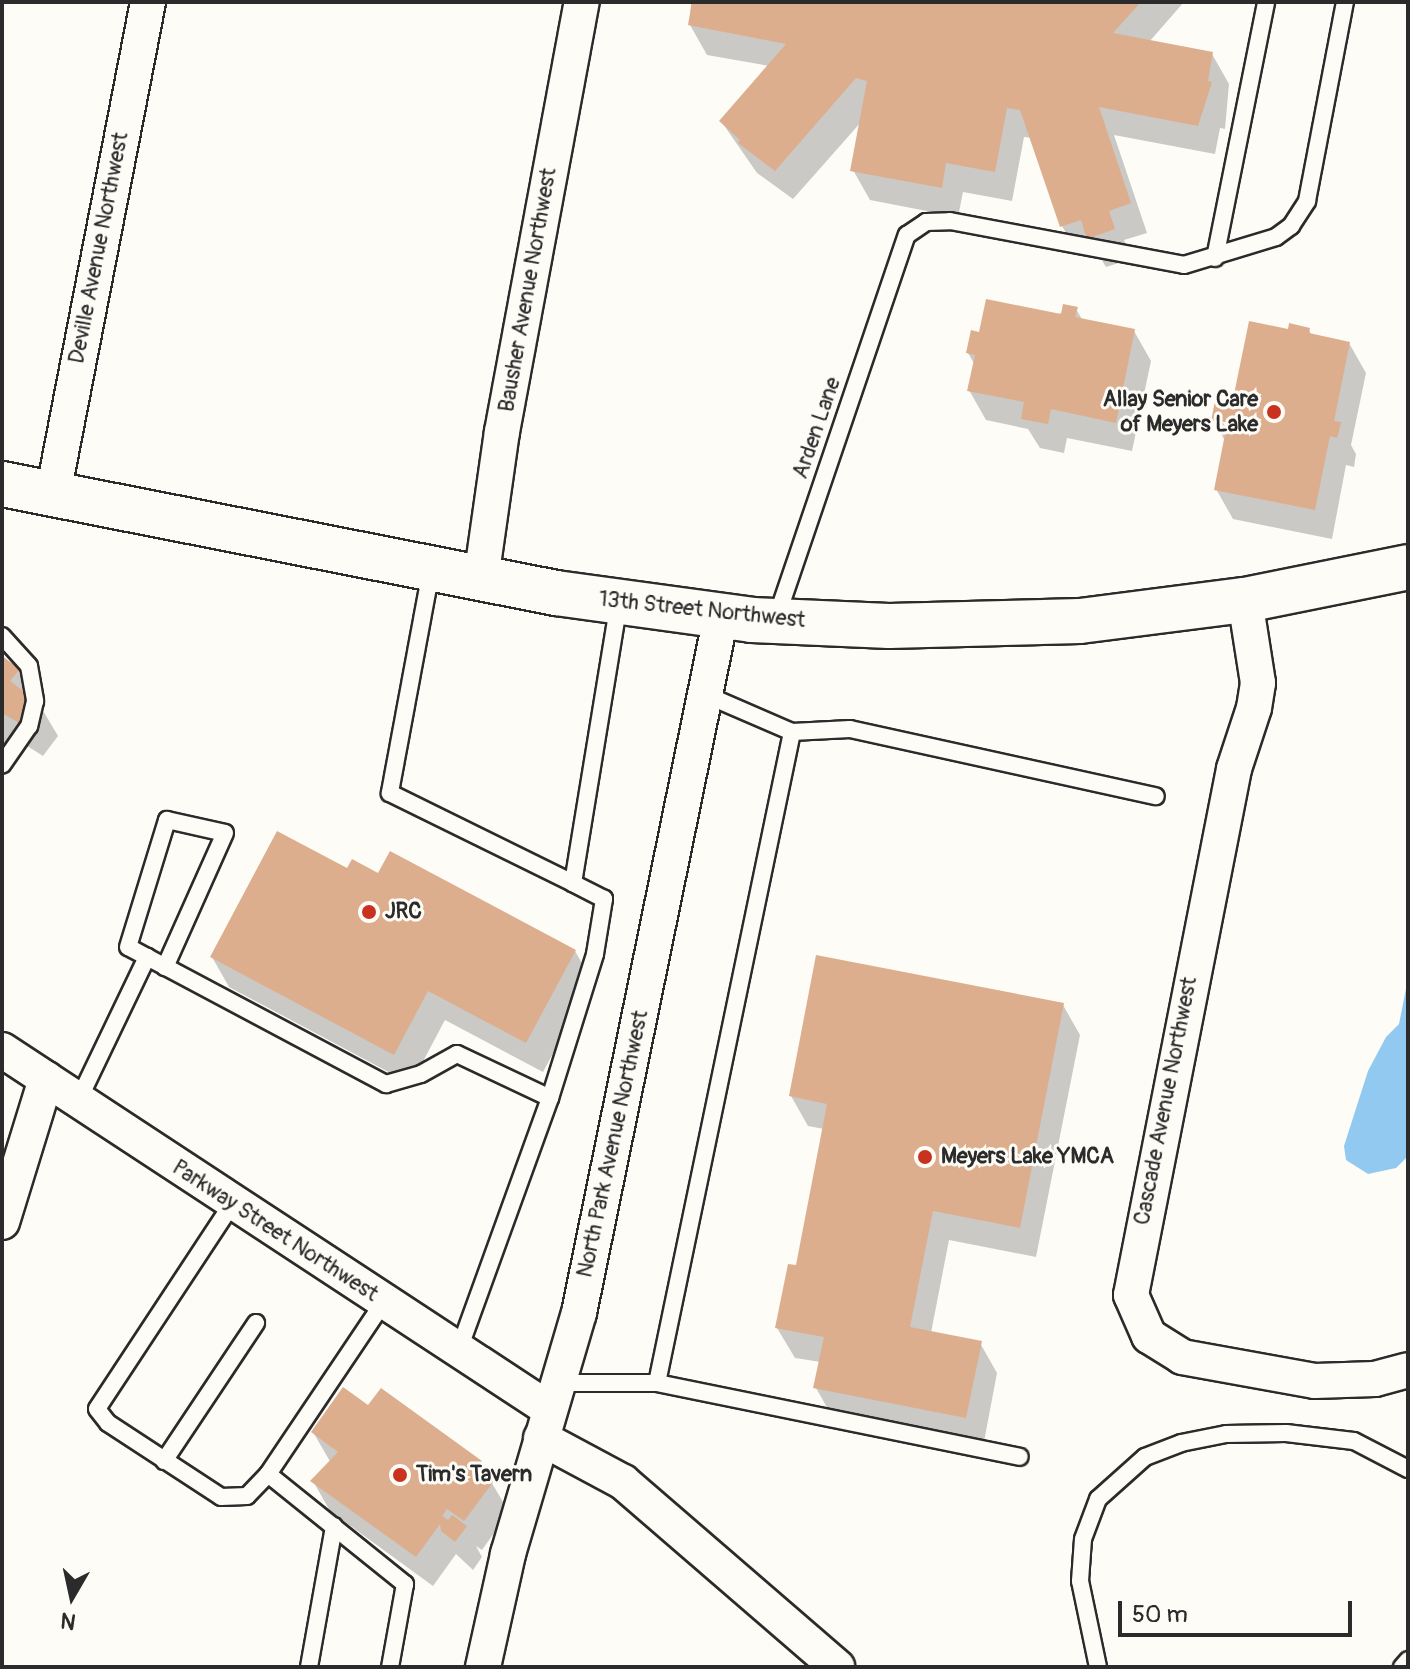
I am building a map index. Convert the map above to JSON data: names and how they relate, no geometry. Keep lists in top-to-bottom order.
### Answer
{
  "streets": {
    "main road": ["13th Street Northwest"],
    "street": [
      "Deville Avenue Northwest",
      "Bausher Avenue Northwest",
      "Cascade Avenue Northwest",
      "North Park Avenue Northwest",
      "Parkway Street Northwest"
    ],
    "lane": ["Arden Lane"]
  },
  "crossings": [
    ["Deville Avenue Northwest", "13th Street Northwest"],
    ["Bausher Avenue Northwest", "13th Street Northwest"],
    ["Arden Lane", "13th Street Northwest"],
    ["13th Street Northwest", "Cascade Avenue Northwest"],
    ["13th Street Northwest", "North Park Avenue Northwest"],
    ["North Park Avenue Northwest", "Parkway Street Northwest"]
  ],
  "places": [
    "Allay Senior Care of Meyers Lake",
    "JRC",
    "Meyers Lake YMCA",
    "Tim's Tavern"
  ],
  "scale_bar": "50 m",
  "north": "bottom"
}
